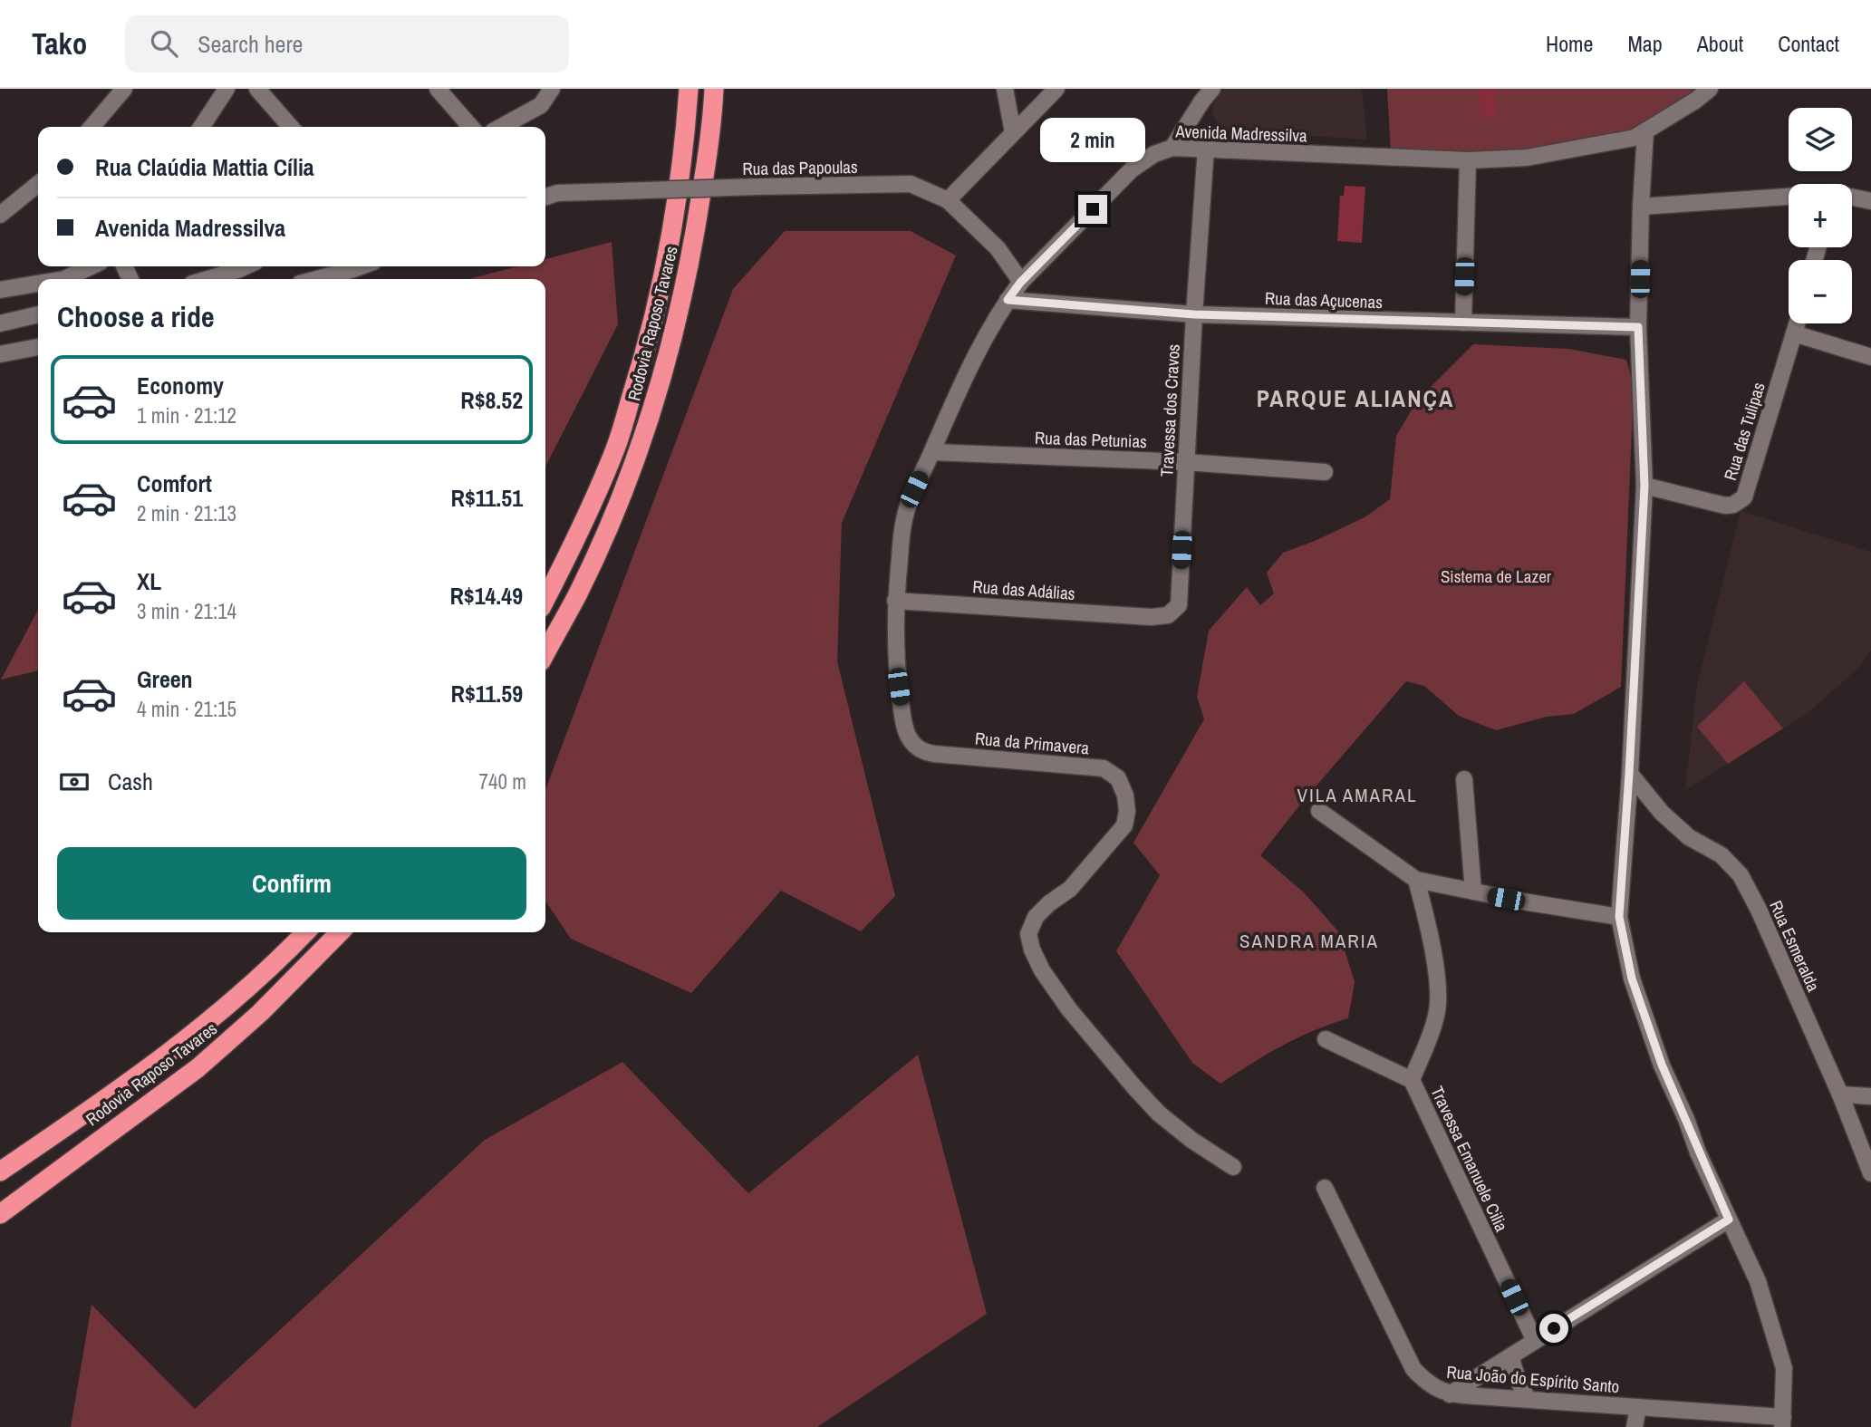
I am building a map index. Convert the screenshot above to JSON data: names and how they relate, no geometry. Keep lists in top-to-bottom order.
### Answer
{
  "streets": {
    "highway": ["Rodovia Raposo Tavares"],
    "street": [
      "Avenida Madressilva",
      "Rua das Papoulas",
      "Rua das Açucenas",
      "Travessa dos Cravos",
      "Rua das Tulipas",
      "Rua das Petunias",
      "Rua das Adálias",
      "Rua da Primavera",
      "Rua Esmeralda",
      "Travessa Emanuele Cilia",
      "Rua João do Espírito Santo"
    ]
  },
  "crossings": [
    ["Avenida Madressilva", "Rua das Papoulas"],
    ["Avenida Madressilva", "Rua das Açucenas"],
    ["Avenida Madressilva", "Travessa dos Cravos"],
    ["Avenida Madressilva", "Rua das Petunias"],
    ["Avenida Madressilva", "Rua das Adálias"],
    ["Avenida Madressilva", "Rua da Primavera"],
    ["Rua das Açucenas", "Travessa dos Cravos"],
    ["Travessa dos Cravos", "Rua das Petunias"],
    ["Travessa dos Cravos", "Rua das Adálias"]
  ],
  "districts": ["PARQUE ALIANÇA", "VILA AMARAL", "SANDRA MARIA"],
  "parks": ["Sistema de Lazer"],
  "page": {
    "header": "Tako",
    "search": "Search here",
    "nav": [
      "Home",
      "Map",
      "About",
      "Contact"
    ],
    "map_buttons": ["+", "−"],
    "bubble": "2 min",
    "banner": ["Rua Claúdia Mattia Cília", "Avenida Madressilva"],
    "heading": "Choose a ride",
    "list": [
      {
        "name": "Economy",
        "note": "1 min · 21:12",
        "value": "R$8.52"
      },
      {
        "name": "Comfort",
        "note": "2 min · 21:13",
        "value": "R$11.51"
      },
      {
        "name": "XL",
        "note": "3 min · 21:14",
        "value": "R$14.49"
      },
      {
        "name": "Green",
        "note": "4 min · 21:15",
        "value": "R$11.59"
      }
    ],
    "pay": ["Cash", "740 m"],
    "buttons": "Confirm"
  }
}
